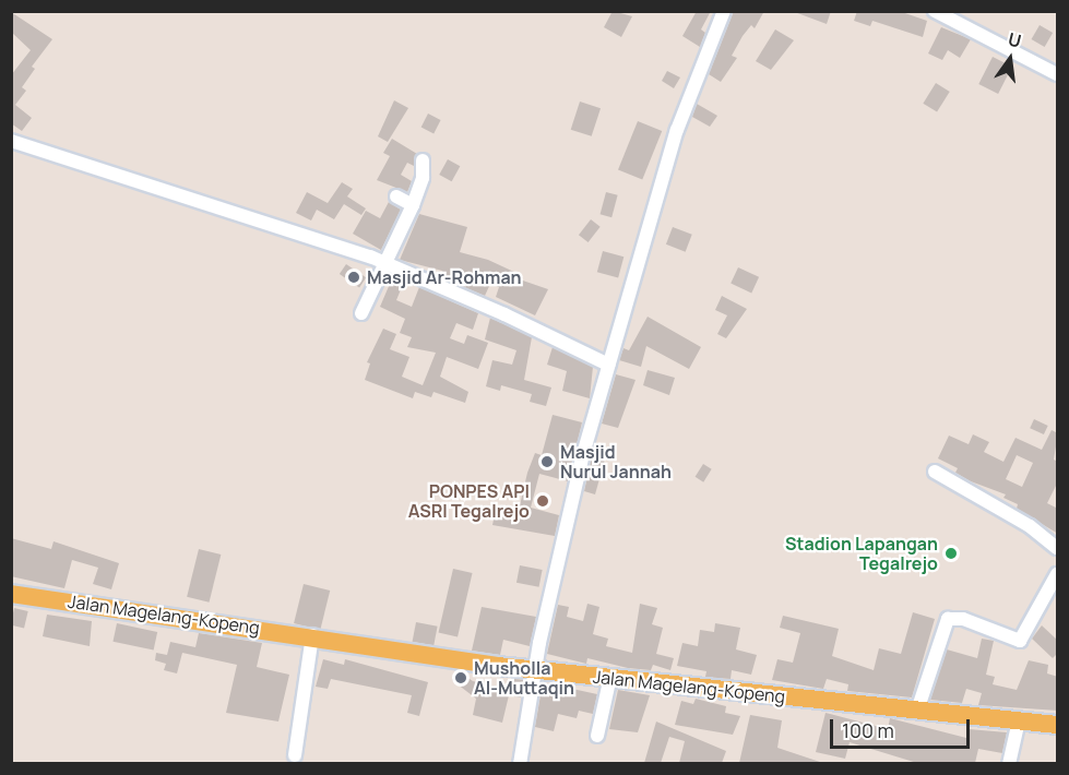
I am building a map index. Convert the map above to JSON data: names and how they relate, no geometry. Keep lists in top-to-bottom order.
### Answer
{
  "streets": {
    "main road": ["Jalan Magelang-Kopeng"]
  },
  "places": [
    "Masjid Ar-Rohman",
    "Masjid Nurul Jannah",
    "PONPES API ASRI Tegalrejo",
    "Stadion Lapangan Tegalrejo",
    "Musholla Al-Muttaqin"
  ],
  "scale_bar": "100 m",
  "north": "top"
}
